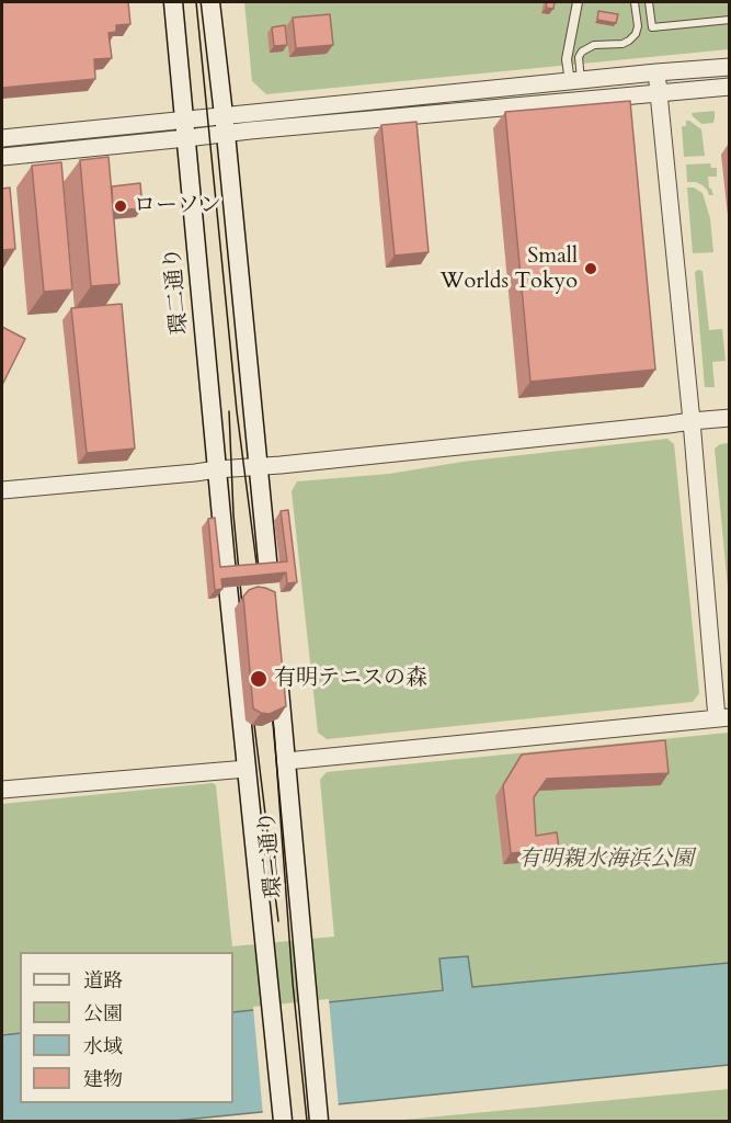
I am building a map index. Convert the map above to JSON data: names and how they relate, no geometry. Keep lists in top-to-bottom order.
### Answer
{
  "streets": {
    "main road": ["環二通り"]
  },
  "parks": ["有明親水海浜公園"],
  "places": ["ローソン", "Small Worlds Tokyo", "有明テニスの森"],
  "legend": [
    "道路",
    "公園",
    "水域",
    "建物"
  ]
}
